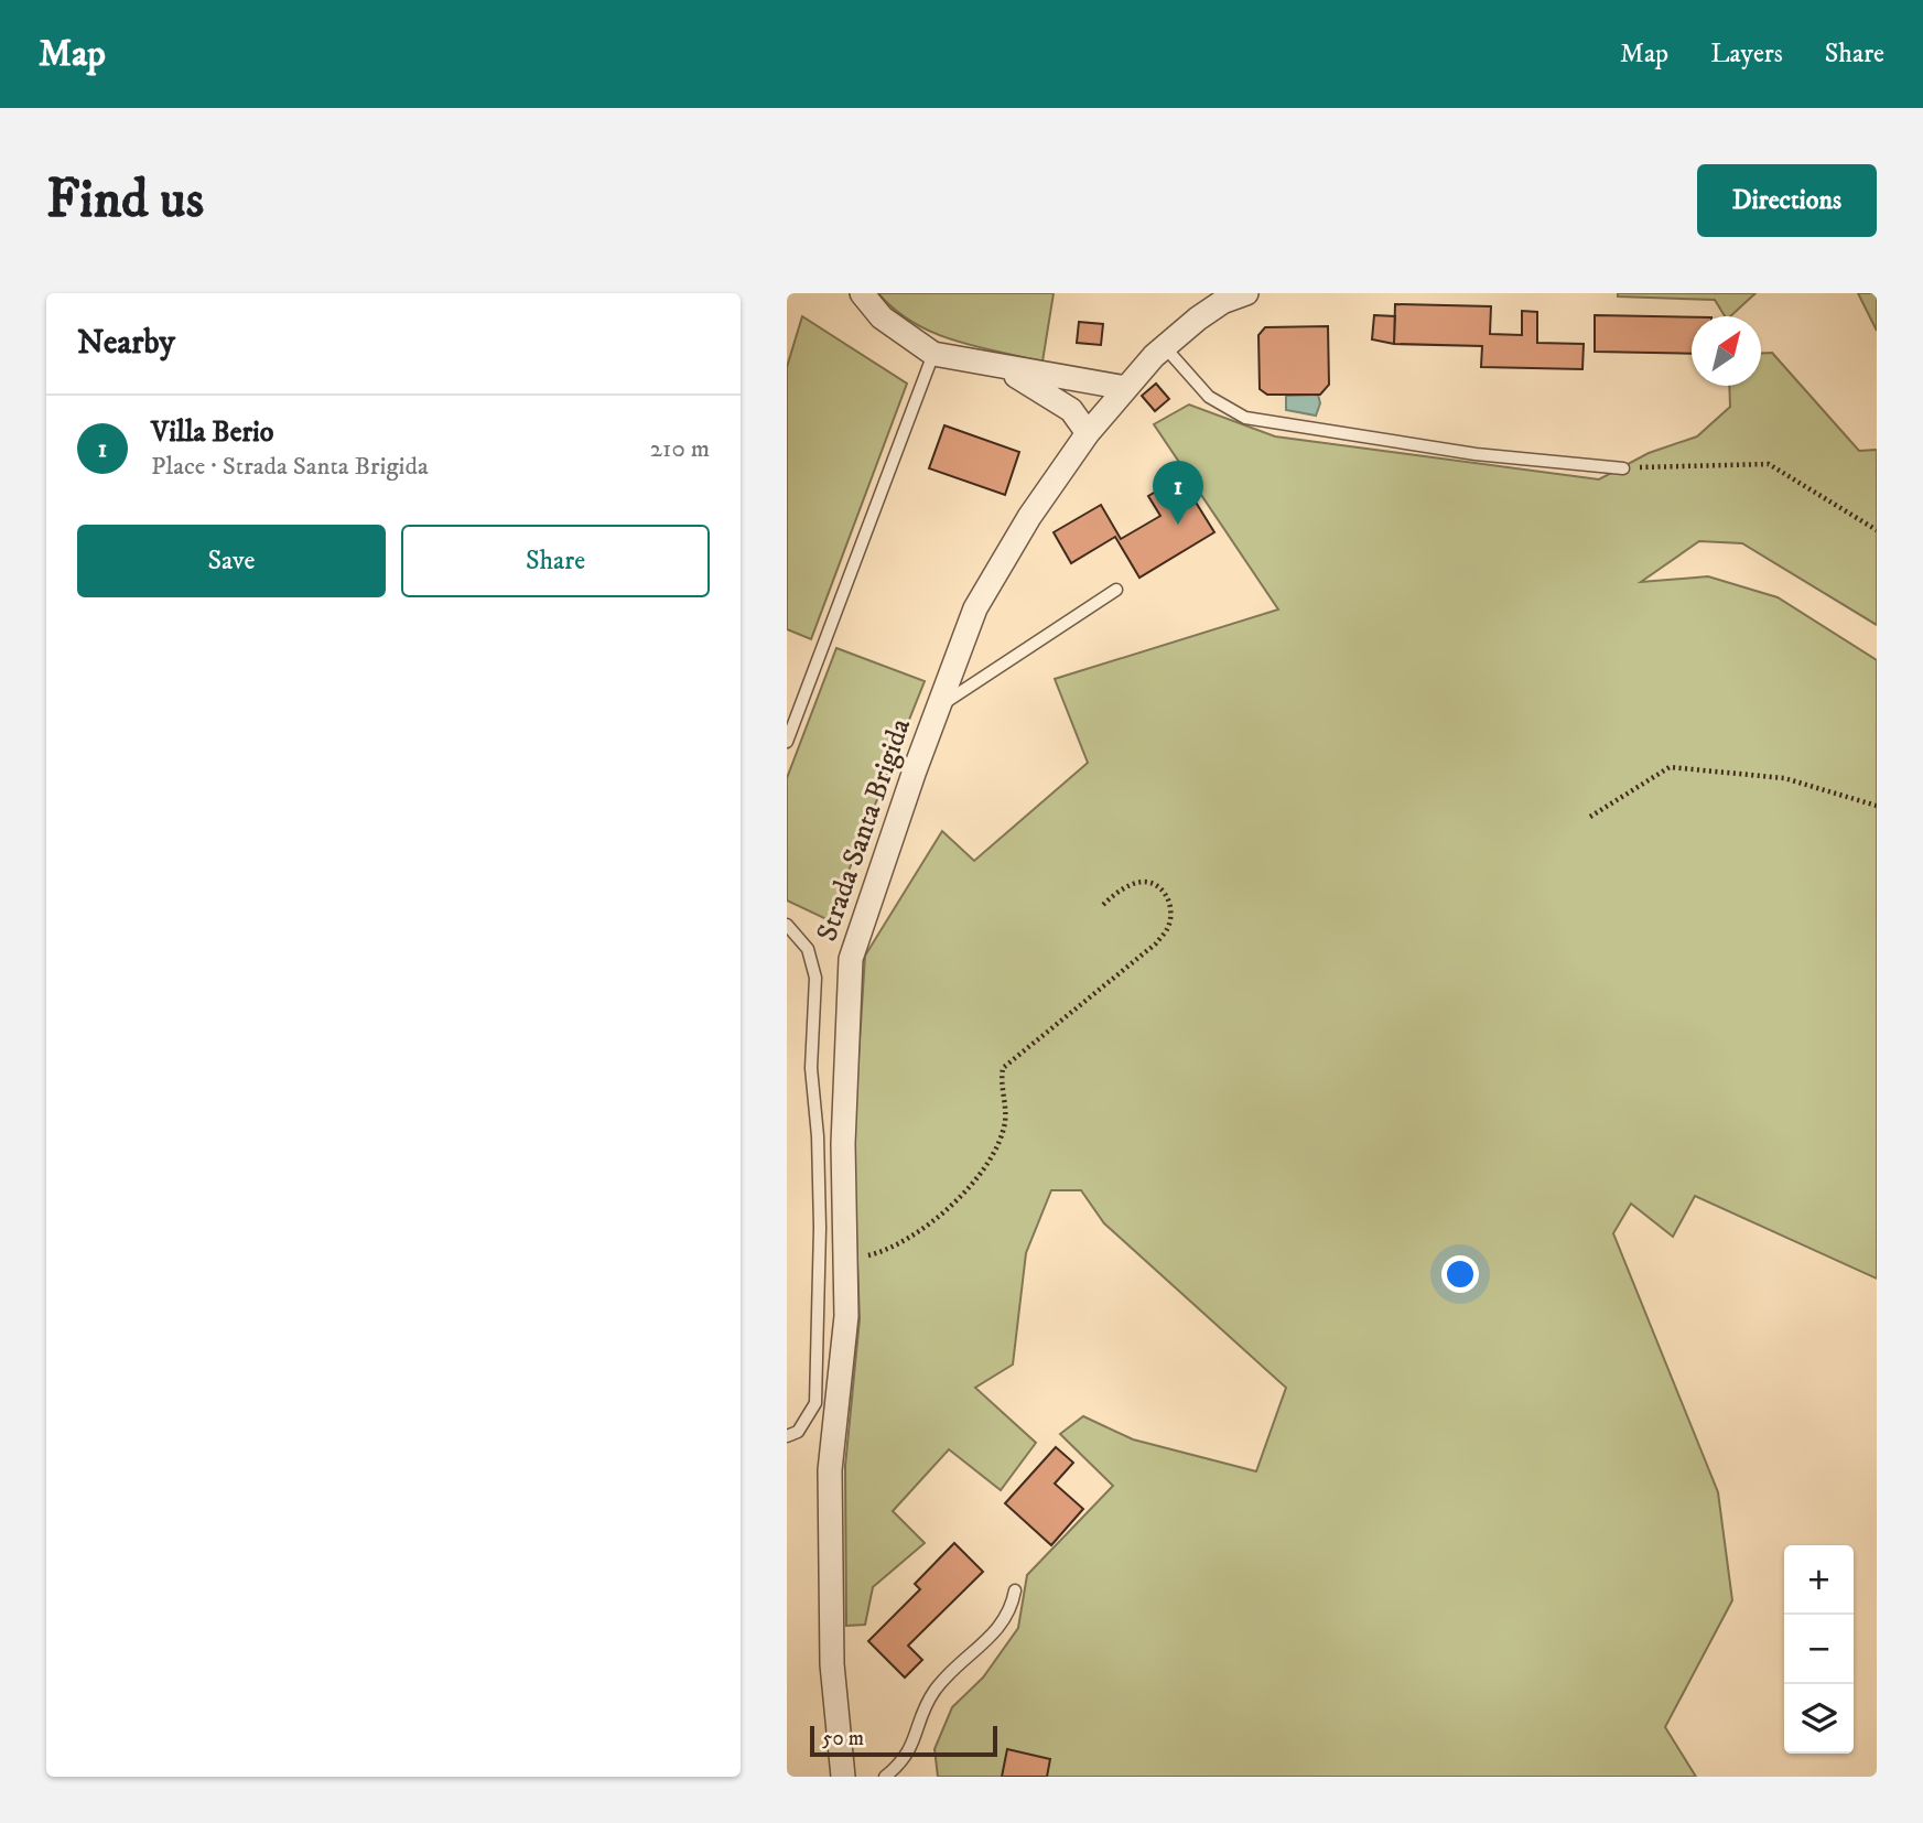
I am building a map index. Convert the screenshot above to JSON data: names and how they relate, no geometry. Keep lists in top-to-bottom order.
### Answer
{
  "streets": {
    "street": ["Strada Santa Brigida"]
  },
  "scale_bar": "50 m",
  "north": "top right",
  "page": {
    "header": "Map",
    "nav": ["Map", "Layers", "Share"],
    "buttons": [
      "Directions",
      ["Save", "Share"]
    ],
    "title": "Find us",
    "heading": "Nearby",
    "list": [
      {
        "mark": "1",
        "name": "Villa Berio",
        "note": "Place · Strada Santa Brigida",
        "value": "210 m"
      }
    ],
    "pins": "1",
    "map_buttons": ["+", "−"],
    "scale": "50 m"
  }
}
